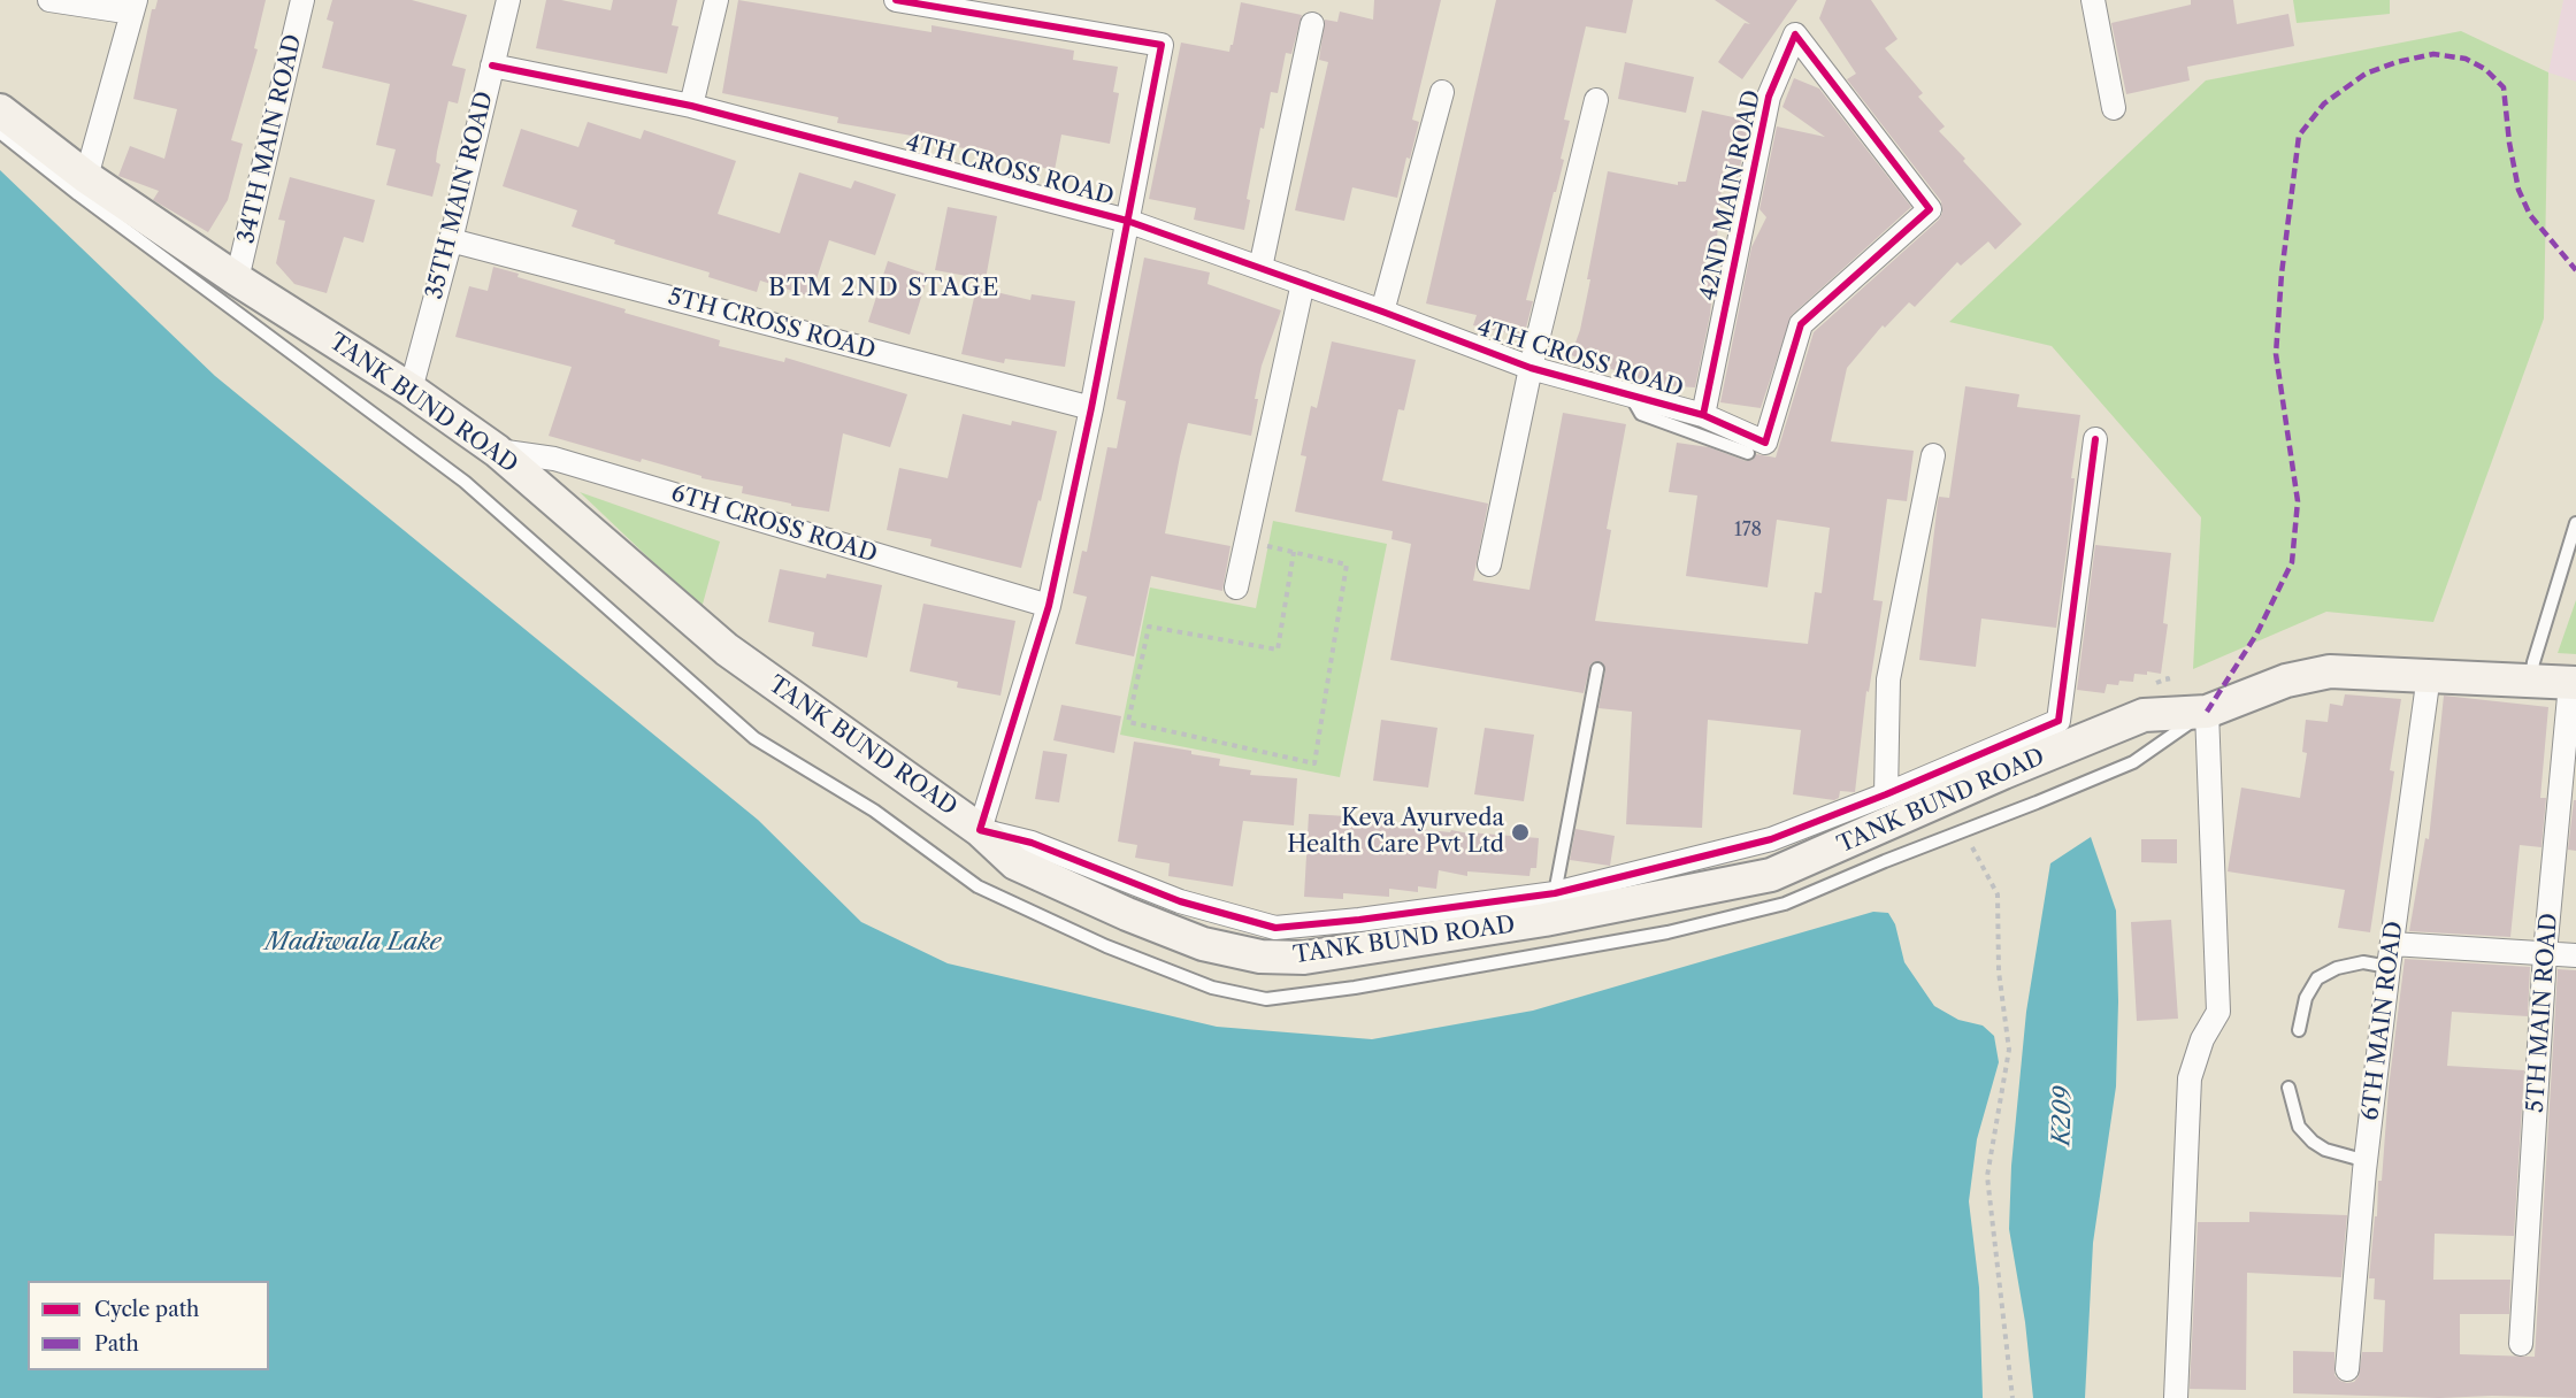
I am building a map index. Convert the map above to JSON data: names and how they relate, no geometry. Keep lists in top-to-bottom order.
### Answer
{
  "streets": {
    "main road": ["TANK BUND ROAD"],
    "street": [
      "34TH MAIN ROAD",
      "4TH CROSS ROAD",
      "35TH MAIN ROAD",
      "42ND MAIN ROAD",
      "5TH CROSS ROAD",
      "6TH CROSS ROAD",
      "5TH MAIN ROAD",
      "6TH MAIN ROAD"
    ]
  },
  "crossings": [
    ["34TH MAIN ROAD", "TANK BUND ROAD"],
    ["4TH CROSS ROAD", "35TH MAIN ROAD"],
    ["4TH CROSS ROAD", "42ND MAIN ROAD"],
    ["35TH MAIN ROAD", "5TH CROSS ROAD"],
    ["35TH MAIN ROAD", "TANK BUND ROAD"],
    ["TANK BUND ROAD", "6TH CROSS ROAD"],
    ["TANK BUND ROAD", "5TH MAIN ROAD"],
    ["TANK BUND ROAD", "6TH MAIN ROAD"]
  ],
  "districts": ["BTM 2ND STAGE"],
  "water": ["Madiwala Lake", "K209"],
  "places": ["Keva Ayurveda Health Care Pvt Ltd"],
  "house_numbers": ["178"],
  "legend": ["Cycle path", "Path"]
}
